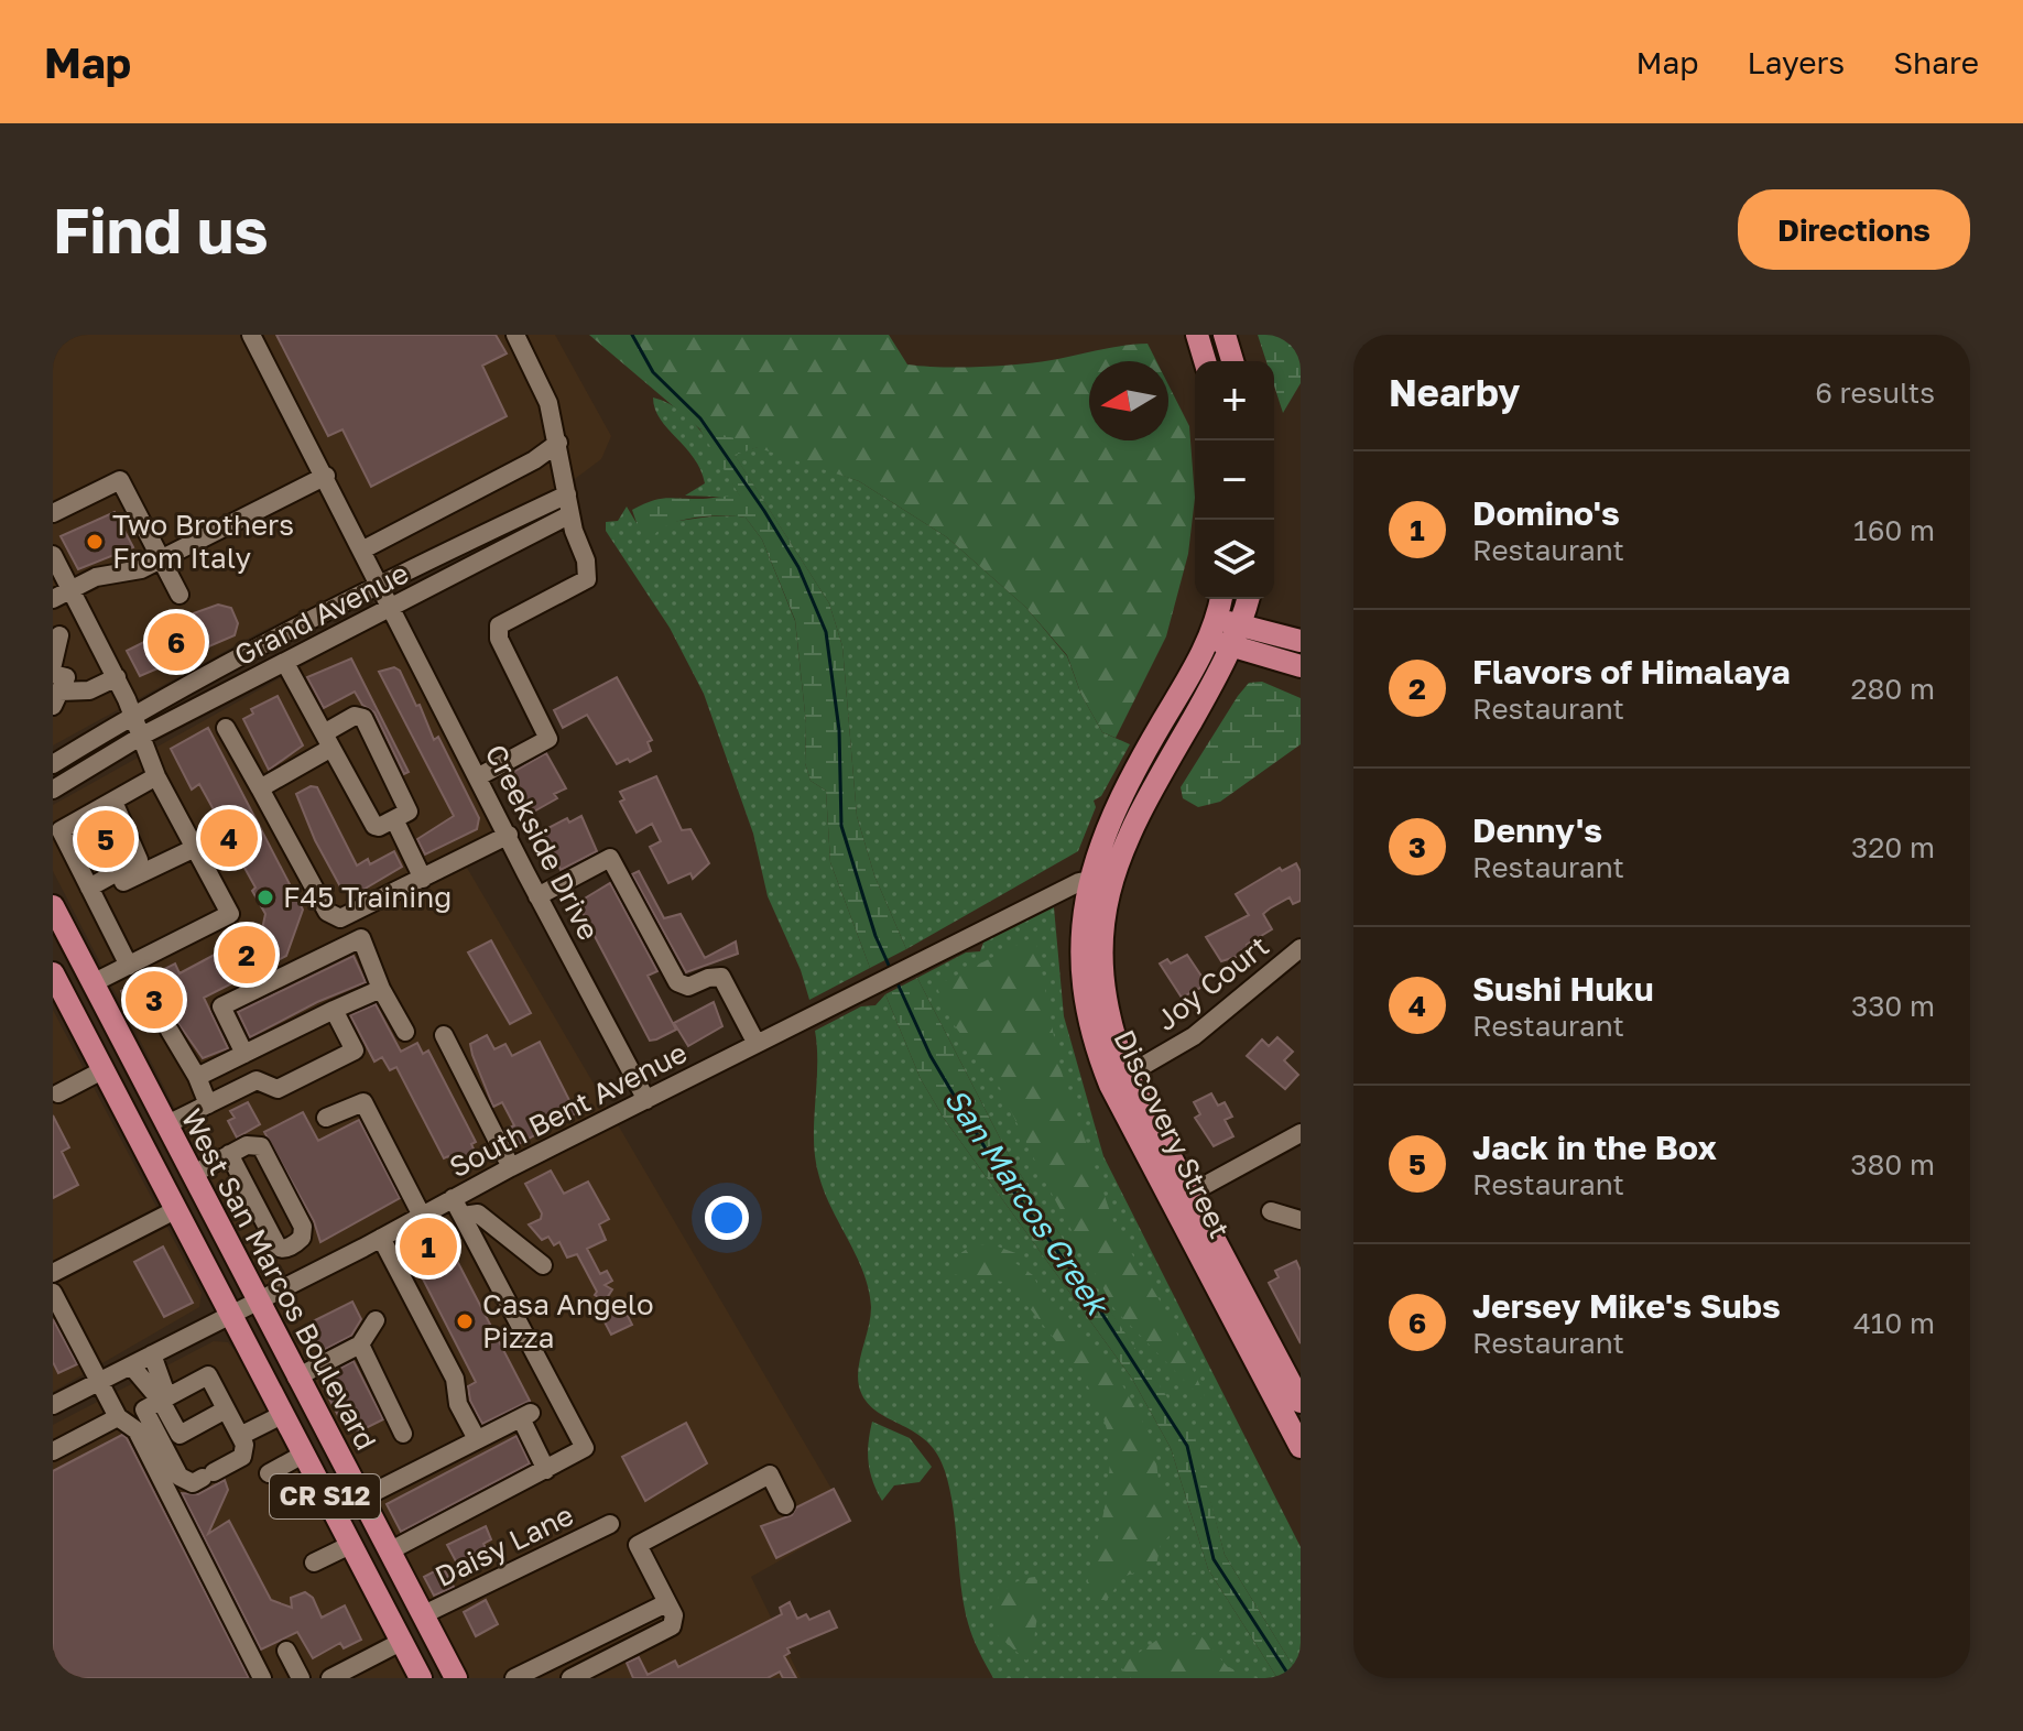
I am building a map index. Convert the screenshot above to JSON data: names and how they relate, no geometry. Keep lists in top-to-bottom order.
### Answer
{
  "streets": {
    "main road": ["Discovery Street", "West San Marcos Boulevard", "CR S12"],
    "street": [
      "Grand Avenue",
      "Creekside Drive",
      "Joy Court",
      "South Bent Avenue",
      "Daisy Lane"
    ]
  },
  "crossings": [
    ["Grand Avenue", "Creekside Drive"],
    ["Creekside Drive", "South Bent Avenue"],
    ["Joy Court", "Discovery Street"],
    ["South Bent Avenue", "Discovery Street"],
    ["South Bent Avenue", "West San Marcos Boulevard"],
    ["West San Marcos Boulevard", "Daisy Lane"]
  ],
  "water": ["San Marcos Creek"],
  "places": ["Two Brothers From Italy", "F45 Training", "Casa Angelo Pizza"],
  "north": "left",
  "page": {
    "header": "Map",
    "nav": ["Map", "Layers", "Share"],
    "buttons": "Directions",
    "title": "Find us",
    "heading": ["Nearby", "6 results"],
    "map_buttons": ["+", "−"],
    "list": [
      {
        "mark": "1",
        "name": "Domino's",
        "note": "Restaurant",
        "value": "160 m"
      },
      {
        "mark": "2",
        "name": "Flavors of Himalaya",
        "note": "Restaurant",
        "value": "280 m"
      },
      {
        "mark": "3",
        "name": "Denny's",
        "note": "Restaurant",
        "value": "320 m"
      },
      {
        "mark": "4",
        "name": "Sushi Huku",
        "note": "Restaurant",
        "value": "330 m"
      },
      {
        "mark": "5",
        "name": "Jack in the Box",
        "note": "Restaurant",
        "value": "380 m"
      },
      {
        "mark": "6",
        "name": "Jersey Mike's Subs",
        "note": "Restaurant",
        "value": "410 m"
      }
    ],
    "pins": [
      "6",
      "4",
      "5",
      "2",
      "3",
      "1"
    ]
  }
}
